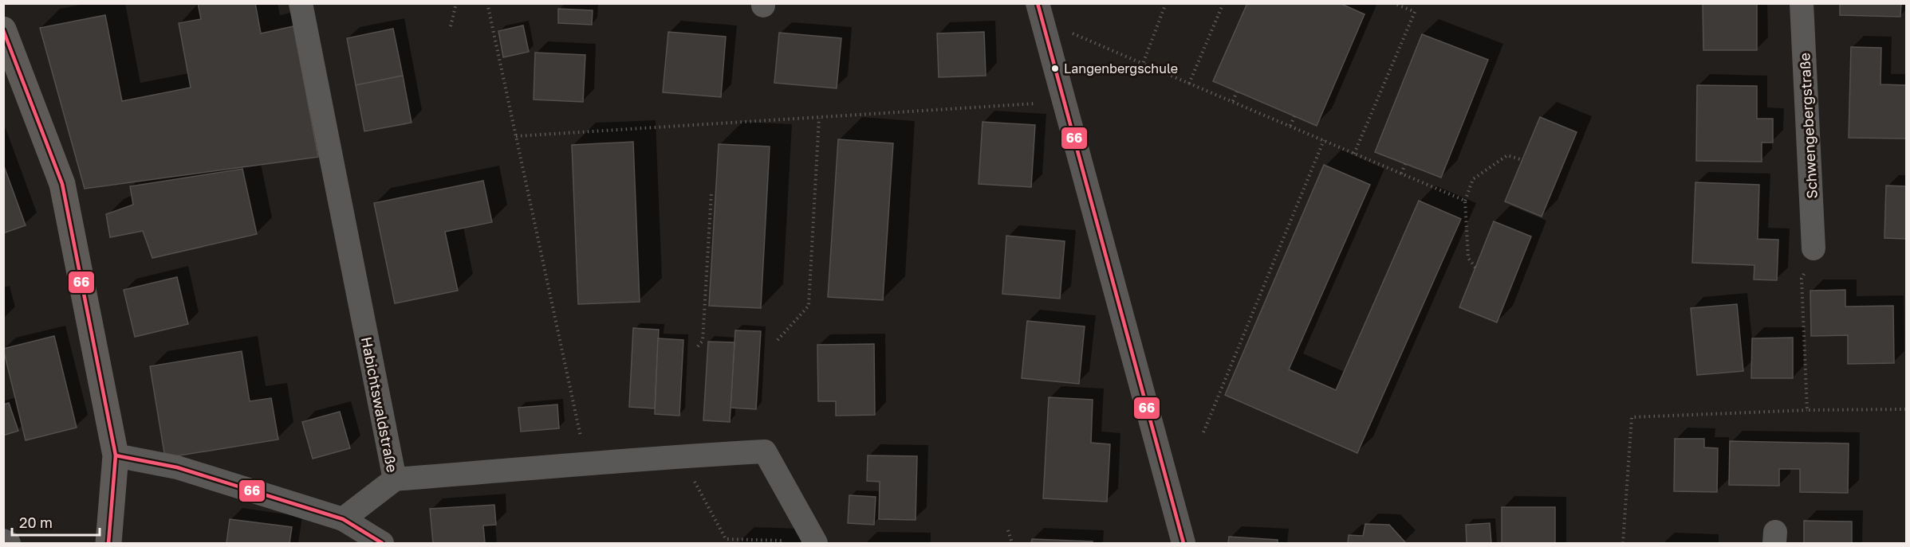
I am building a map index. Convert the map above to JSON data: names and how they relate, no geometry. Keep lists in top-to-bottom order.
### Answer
{
  "streets": {
    "street": ["Schwengebergstraße", "Habichtswaldstraße"]
  },
  "places": ["Langenbergschule"],
  "lines": ["transit line 66"],
  "scale_bar": "20 m"
}
